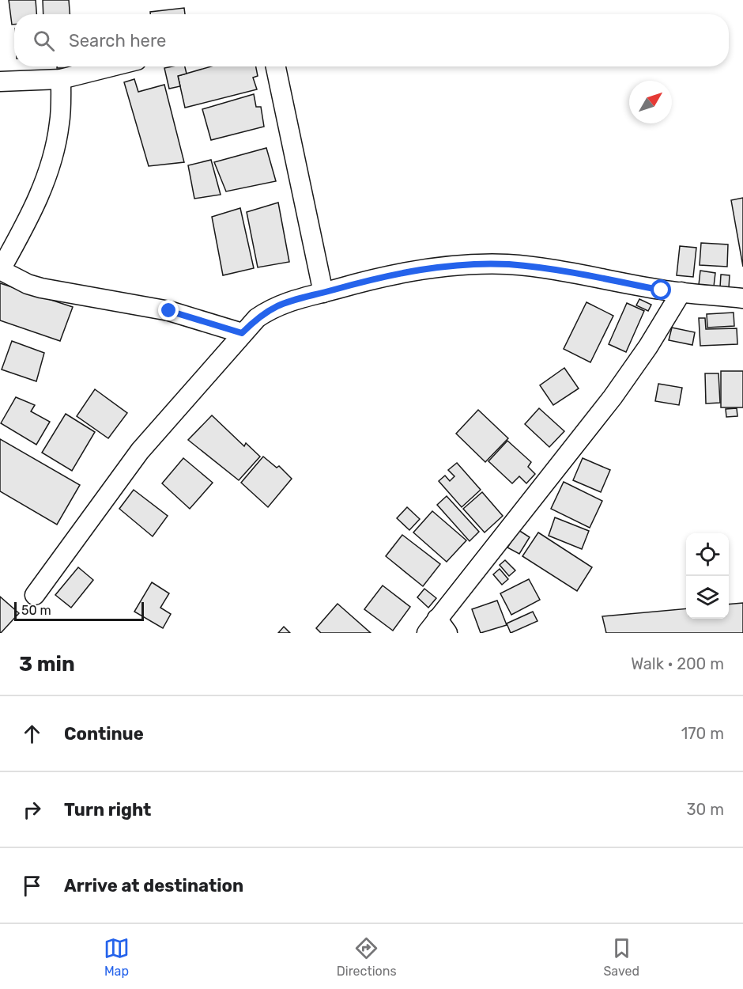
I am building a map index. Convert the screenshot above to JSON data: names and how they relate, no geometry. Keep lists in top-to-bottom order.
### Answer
{
  "scale_bar": "50 m",
  "north": "top right",
  "page": {
    "search": "Search here",
    "scale": "50 m",
    "heading": ["3 min", "Walk · 200 m"],
    "list": [
      ["Continue", "170 m"],
      ["Turn right", "30 m"],
      "Arrive at destination"
    ],
    "nav": ["Map", "Directions", "Saved"]
  }
}
